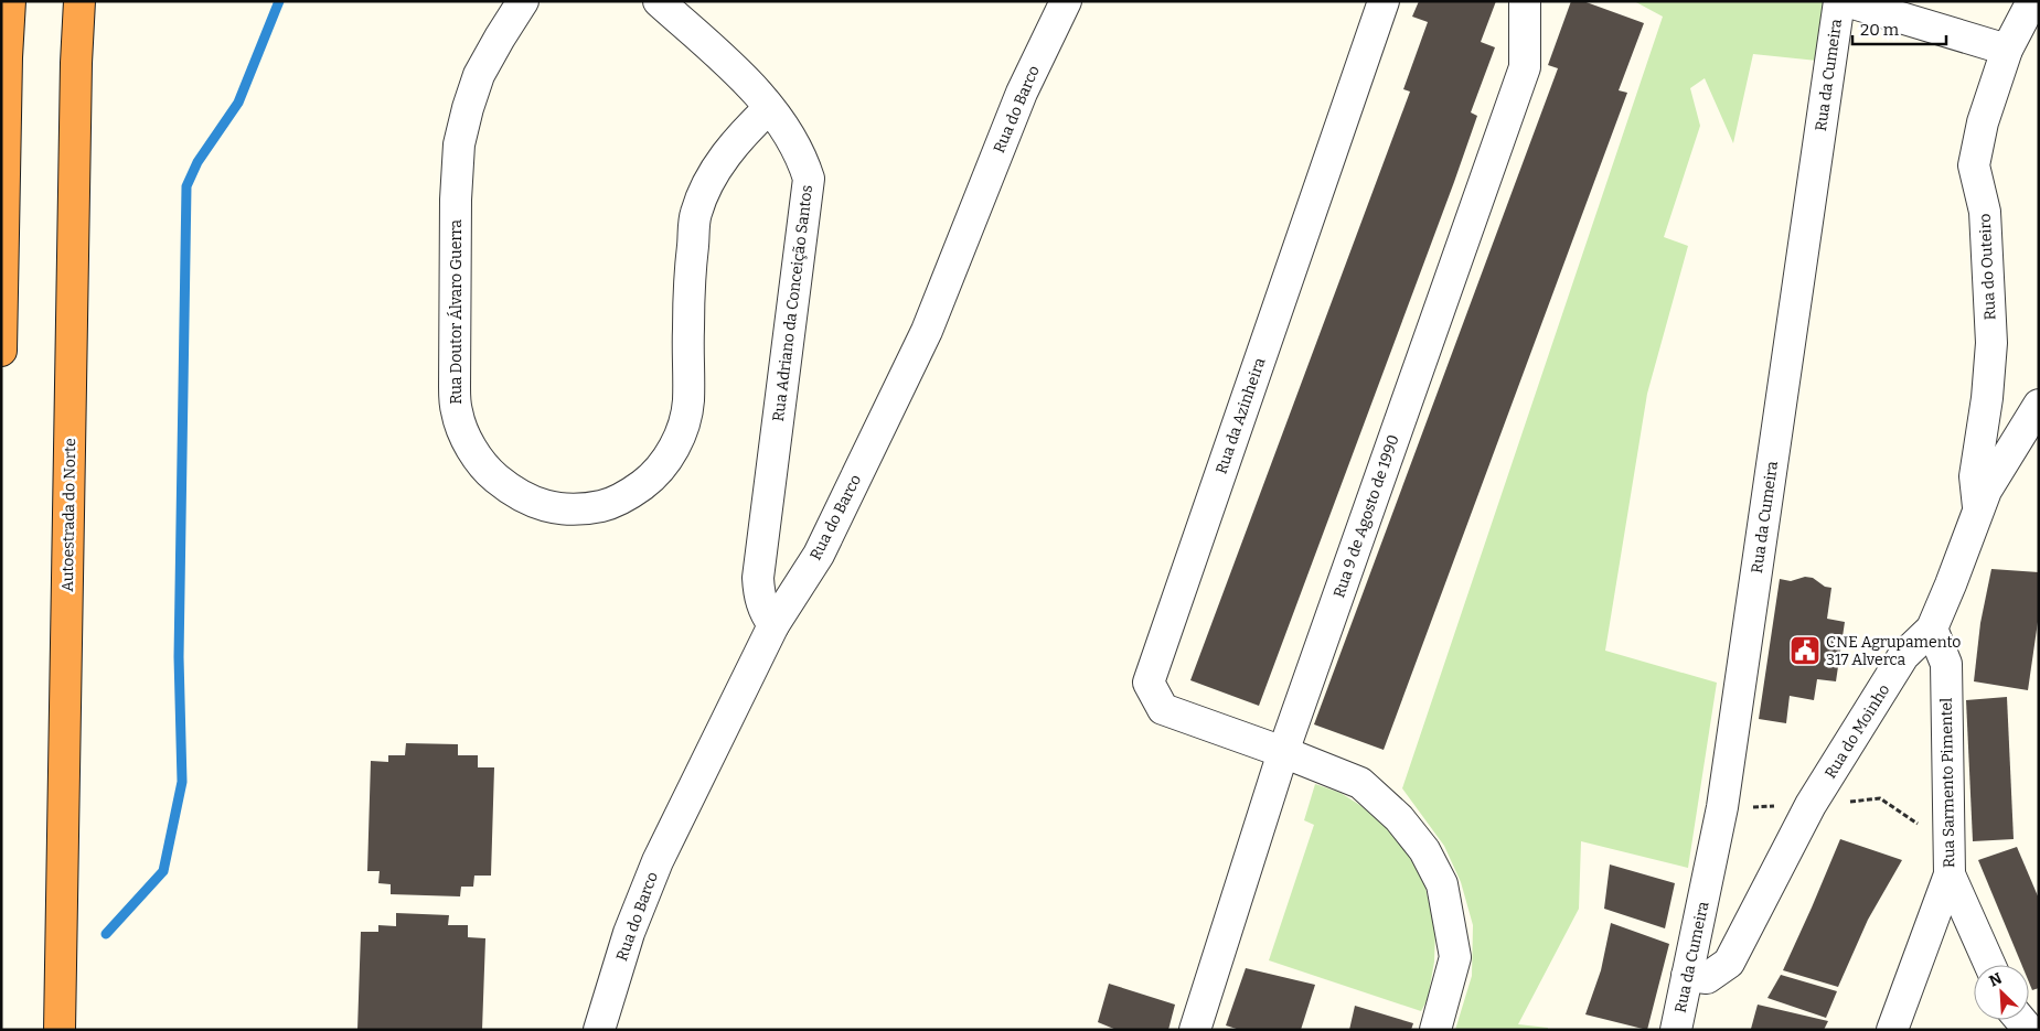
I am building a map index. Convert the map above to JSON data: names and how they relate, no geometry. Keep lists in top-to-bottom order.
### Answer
{
  "streets": {
    "highway": ["Autoestrada do Norte"],
    "street": [
      "Rua da Cumeira",
      "Rua do Barco",
      "Rua do Outeiro",
      "Rua Adriano da Conceição Santos",
      "Rua Doutor Álvaro Guerra",
      "Rua da Azinheira",
      "Rua 9 de Agosto de 1990",
      "Rua do Moinho",
      "Rua Sarmento Pimentel"
    ]
  },
  "crossings": [
    ["Rua da Cumeira", "Rua do Moinho"],
    ["Rua do Barco", "Rua Adriano da Conceição Santos"],
    ["Rua do Outeiro", "Rua do Moinho"],
    ["Rua Adriano da Conceição Santos", "Rua Doutor Álvaro Guerra"],
    ["Rua da Azinheira", "Rua 9 de Agosto de 1990"],
    ["Rua do Moinho", "Rua Sarmento Pimentel"]
  ],
  "places": {
    "public building": ["CNE Agrupamento 317 Alverca"]
  },
  "scale_bar": "20 m",
  "north": "top left"
}
